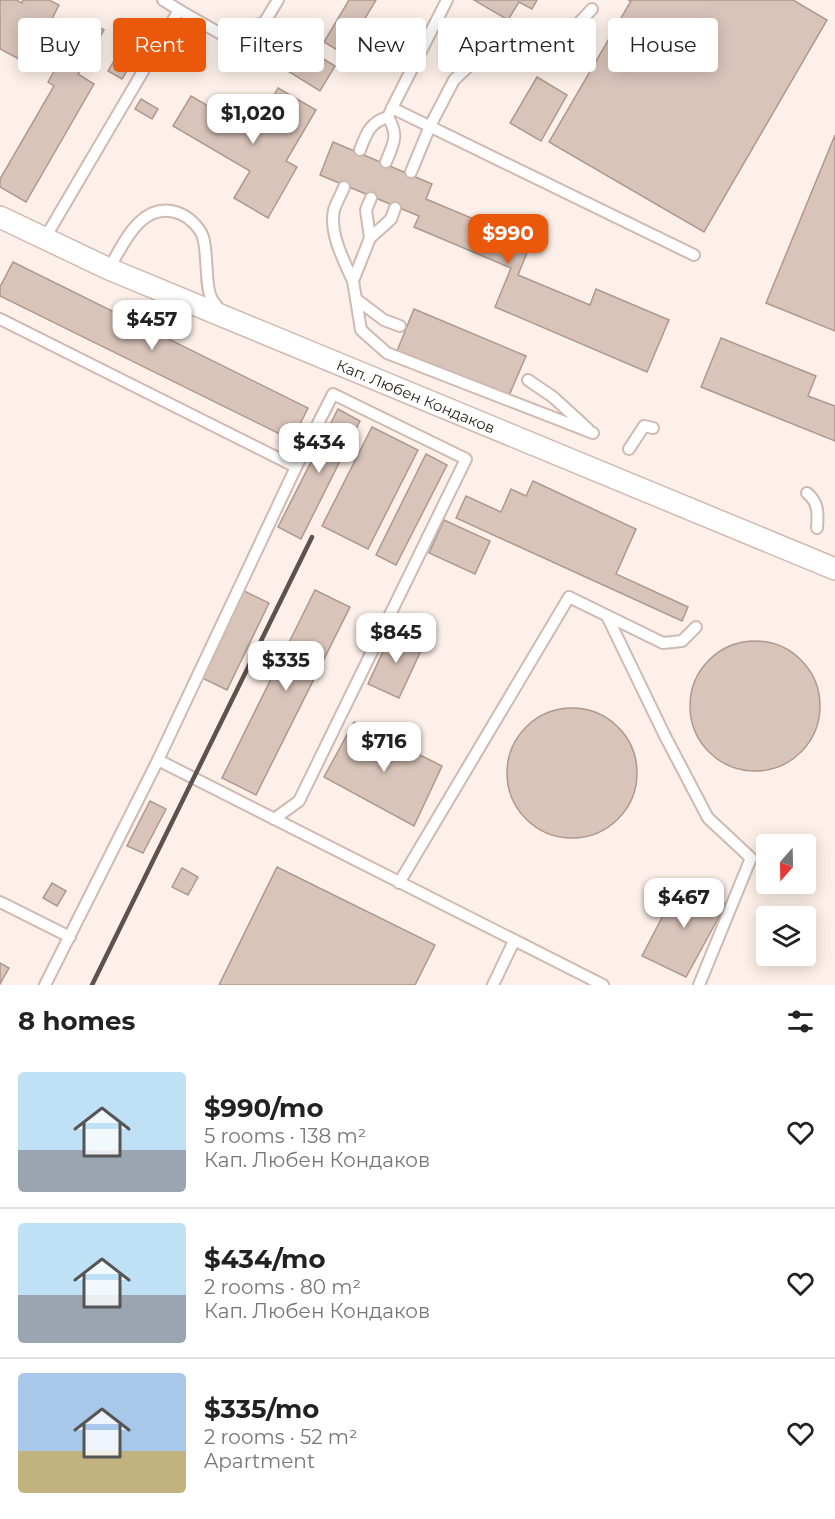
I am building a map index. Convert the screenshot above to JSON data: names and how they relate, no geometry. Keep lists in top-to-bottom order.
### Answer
{
  "streets": {
    "street": ["Кап. Любен Кондаков"]
  },
  "north": "bottom",
  "page": {
    "chip": [
      "Buy",
      "Rent",
      "Filters",
      "New",
      "Apartment",
      "House"
    ],
    "price": [
      "$1,020",
      "$990",
      "$457",
      "$434",
      "$845",
      "$335",
      "$716",
      "$467"
    ],
    "heading": "8 homes",
    "list": [
      {
        "name": "$990/mo",
        "note": "5 rooms · 138 m² · Кап. Любен Кондаков"
      },
      {
        "name": "$434/mo",
        "note": "2 rooms · 80 m² · Кап. Любен Кондаков"
      },
      {
        "name": "$335/mo",
        "note": "2 rooms · 52 m² · Apartment"
      }
    ]
  }
}
